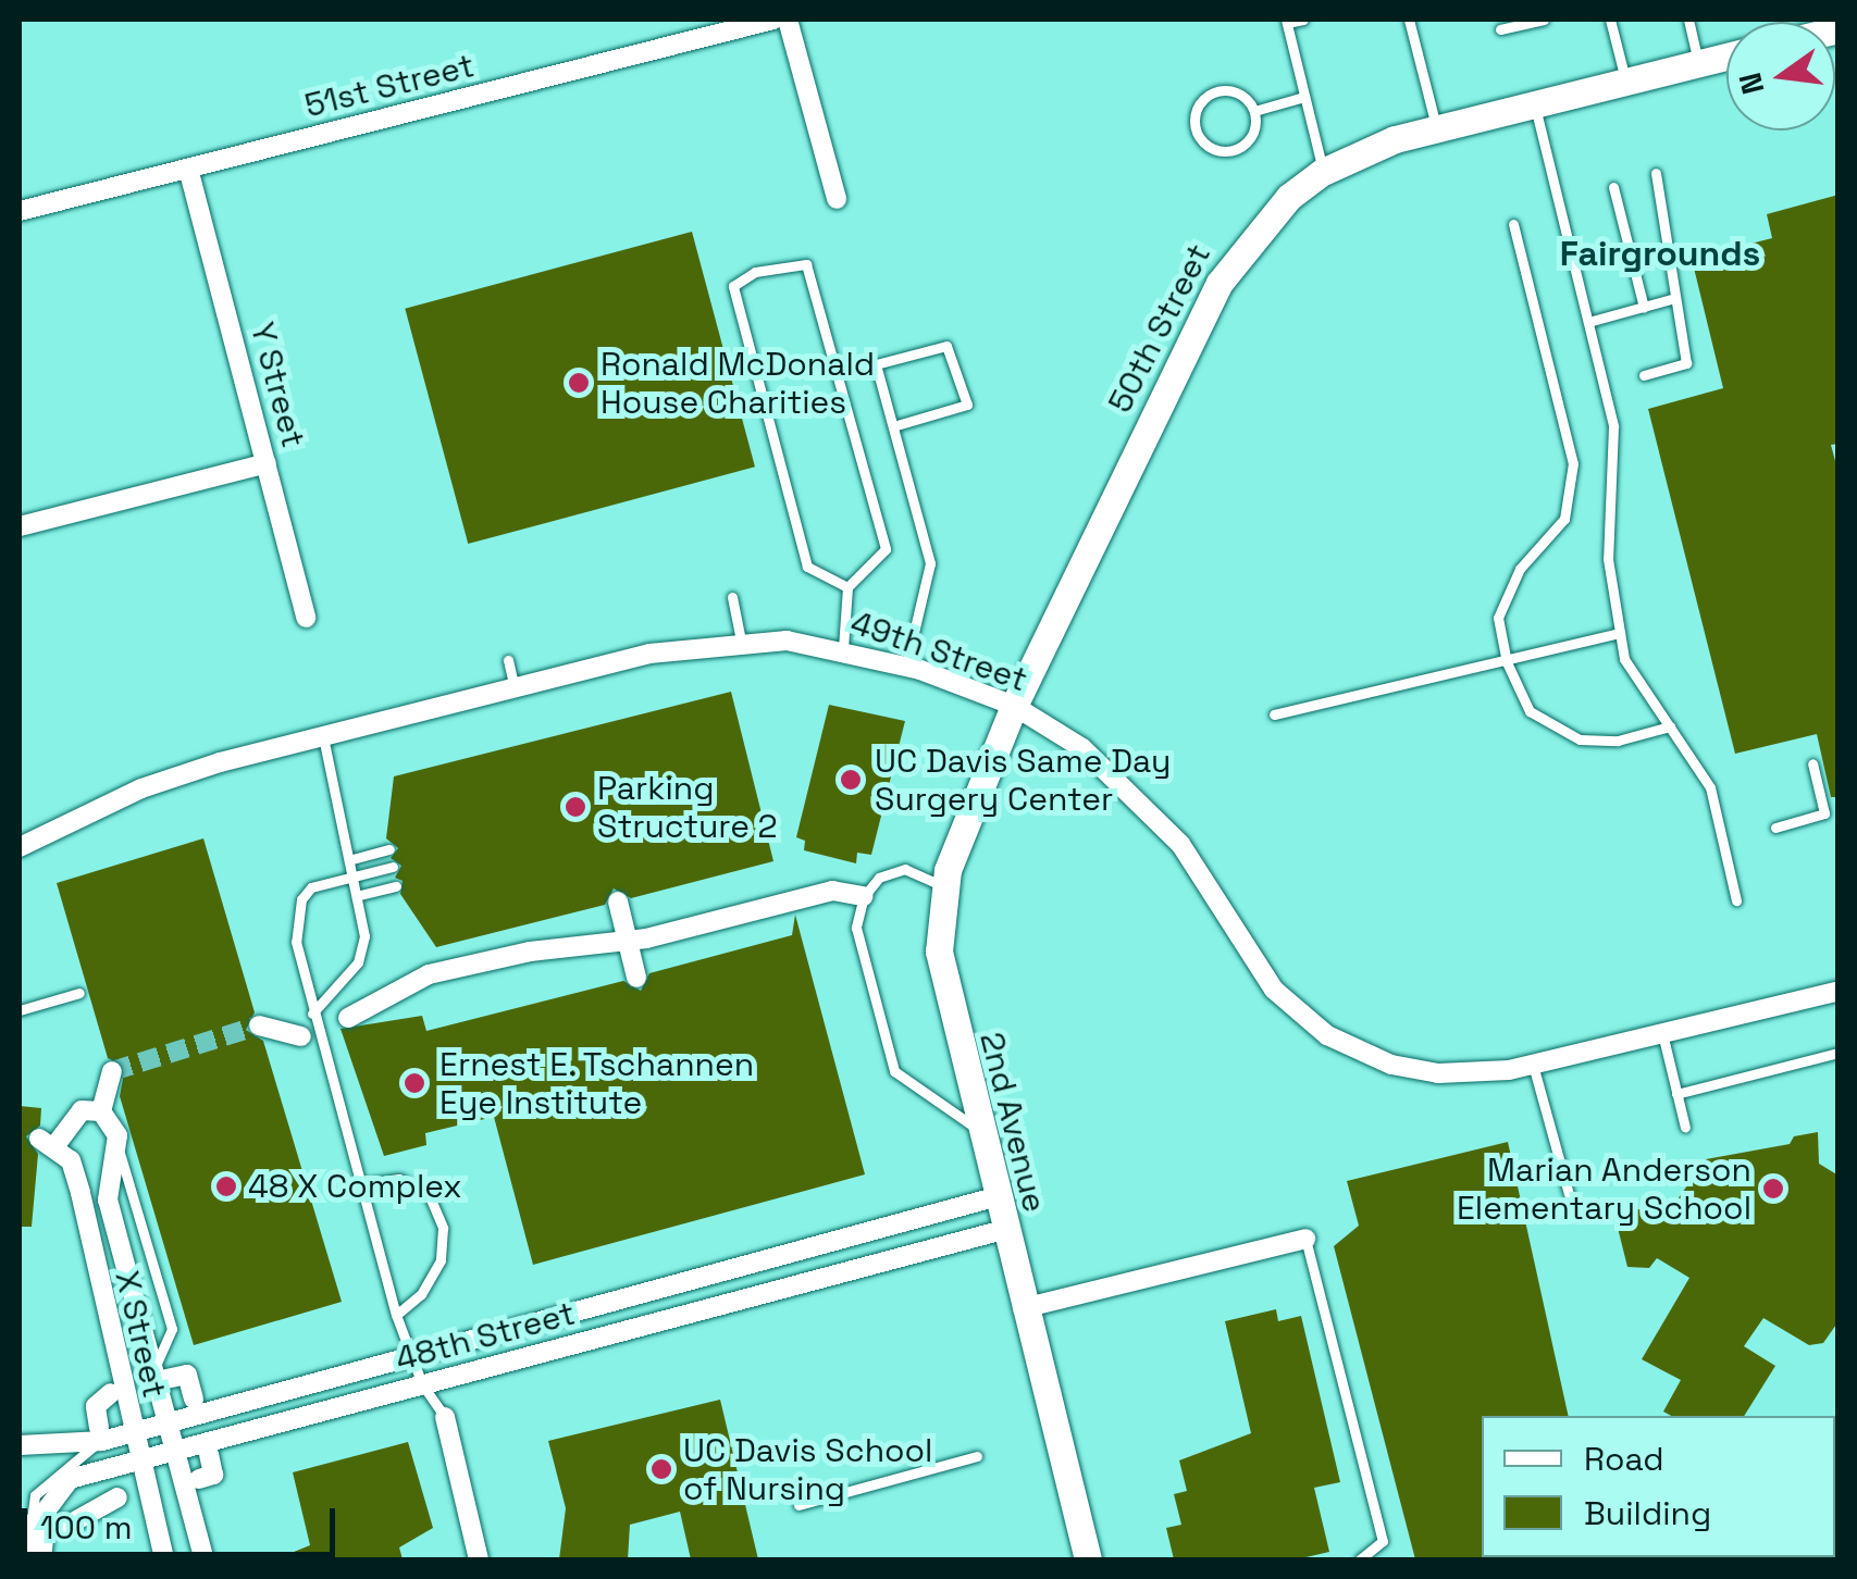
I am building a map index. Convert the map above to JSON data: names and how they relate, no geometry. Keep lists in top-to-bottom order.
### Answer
{
  "streets": {
    "street": [
      "51st Street",
      "50th Street",
      "Y Street",
      "49th Street",
      "2nd Avenue",
      "X Street",
      "48th Street"
    ]
  },
  "crossings": [
    ["51st Street", "Y Street"],
    ["50th Street", "49th Street"],
    ["50th Street", "2nd Avenue"],
    ["49th Street", "2nd Avenue"],
    ["2nd Avenue", "48th Street"],
    ["X Street", "48th Street"]
  ],
  "districts": ["Fairgrounds"],
  "places": [
    "Ronald McDonald House Charities",
    "UC Davis Same Day Surgery Center",
    "Parking Structure 2",
    "Ernest E. Tschannen Eye Institute",
    "48 X Complex",
    "Marian Anderson Elementary School",
    "UC Davis School of Nursing"
  ],
  "legend": ["Road", "Building"],
  "scale_bar": "100 m",
  "north": "left"
}
